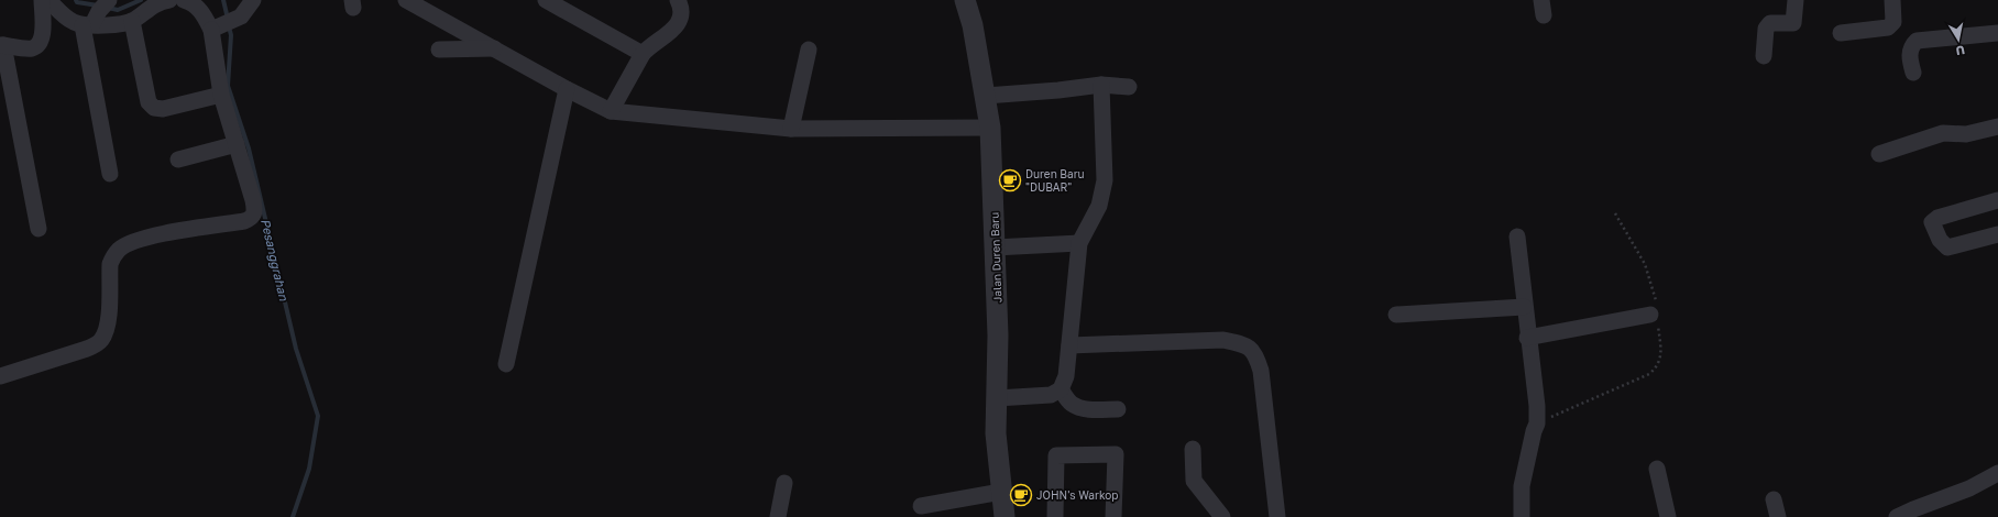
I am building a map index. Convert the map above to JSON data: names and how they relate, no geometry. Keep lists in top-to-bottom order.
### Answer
{
  "streets": {
    "street": ["Jalan Duren Baru"]
  },
  "water": ["Pesanggrahan"],
  "places": {
    "cafe": ["Duren Baru \"DUBAR\"", "JOHN's Warkop"]
  },
  "north": "bottom"
}
